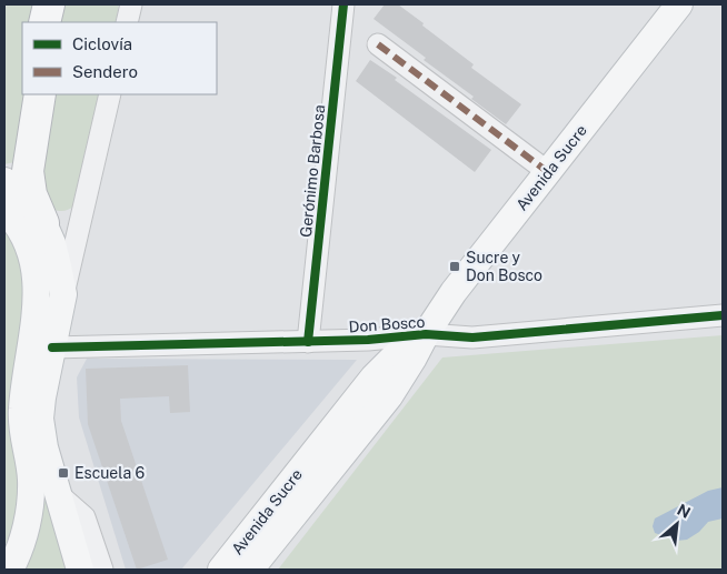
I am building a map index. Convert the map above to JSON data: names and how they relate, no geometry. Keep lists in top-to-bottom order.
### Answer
{
  "streets": {
    "main road": ["Avenida Sucre"],
    "street": ["Gerónimo Barbosa", "Don Bosco"]
  },
  "crossings": [
    ["Avenida Sucre", "Don Bosco"],
    ["Gerónimo Barbosa", "Don Bosco"]
  ],
  "places": {
    "transit": ["Sucre y Don Bosco", "Escuela 6"]
  },
  "legend": ["Ciclovía", "Sendero"],
  "north": "top right"
}
